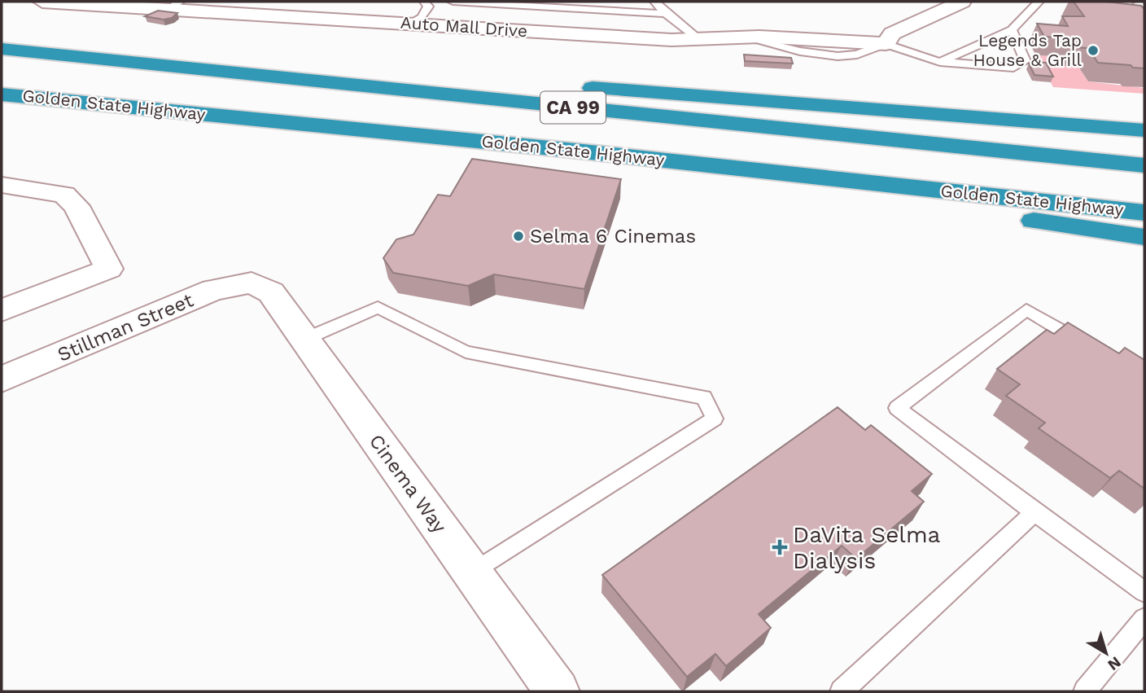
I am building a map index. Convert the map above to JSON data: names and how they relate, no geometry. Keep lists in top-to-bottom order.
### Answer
{
  "streets": {
    "highway": ["Golden State Highway", "CA 99"],
    "street": ["Auto Mall Drive", "Stillman Street", "Cinema Way"]
  },
  "crossings": [
    ["Stillman Street", "Cinema Way"]
  ],
  "places": {
    "other": ["Legends Tap House & Grill", "Selma 6 Cinemas"],
    "health": ["DaVita Selma Dialysis"]
  },
  "north": "bottom right"
}
